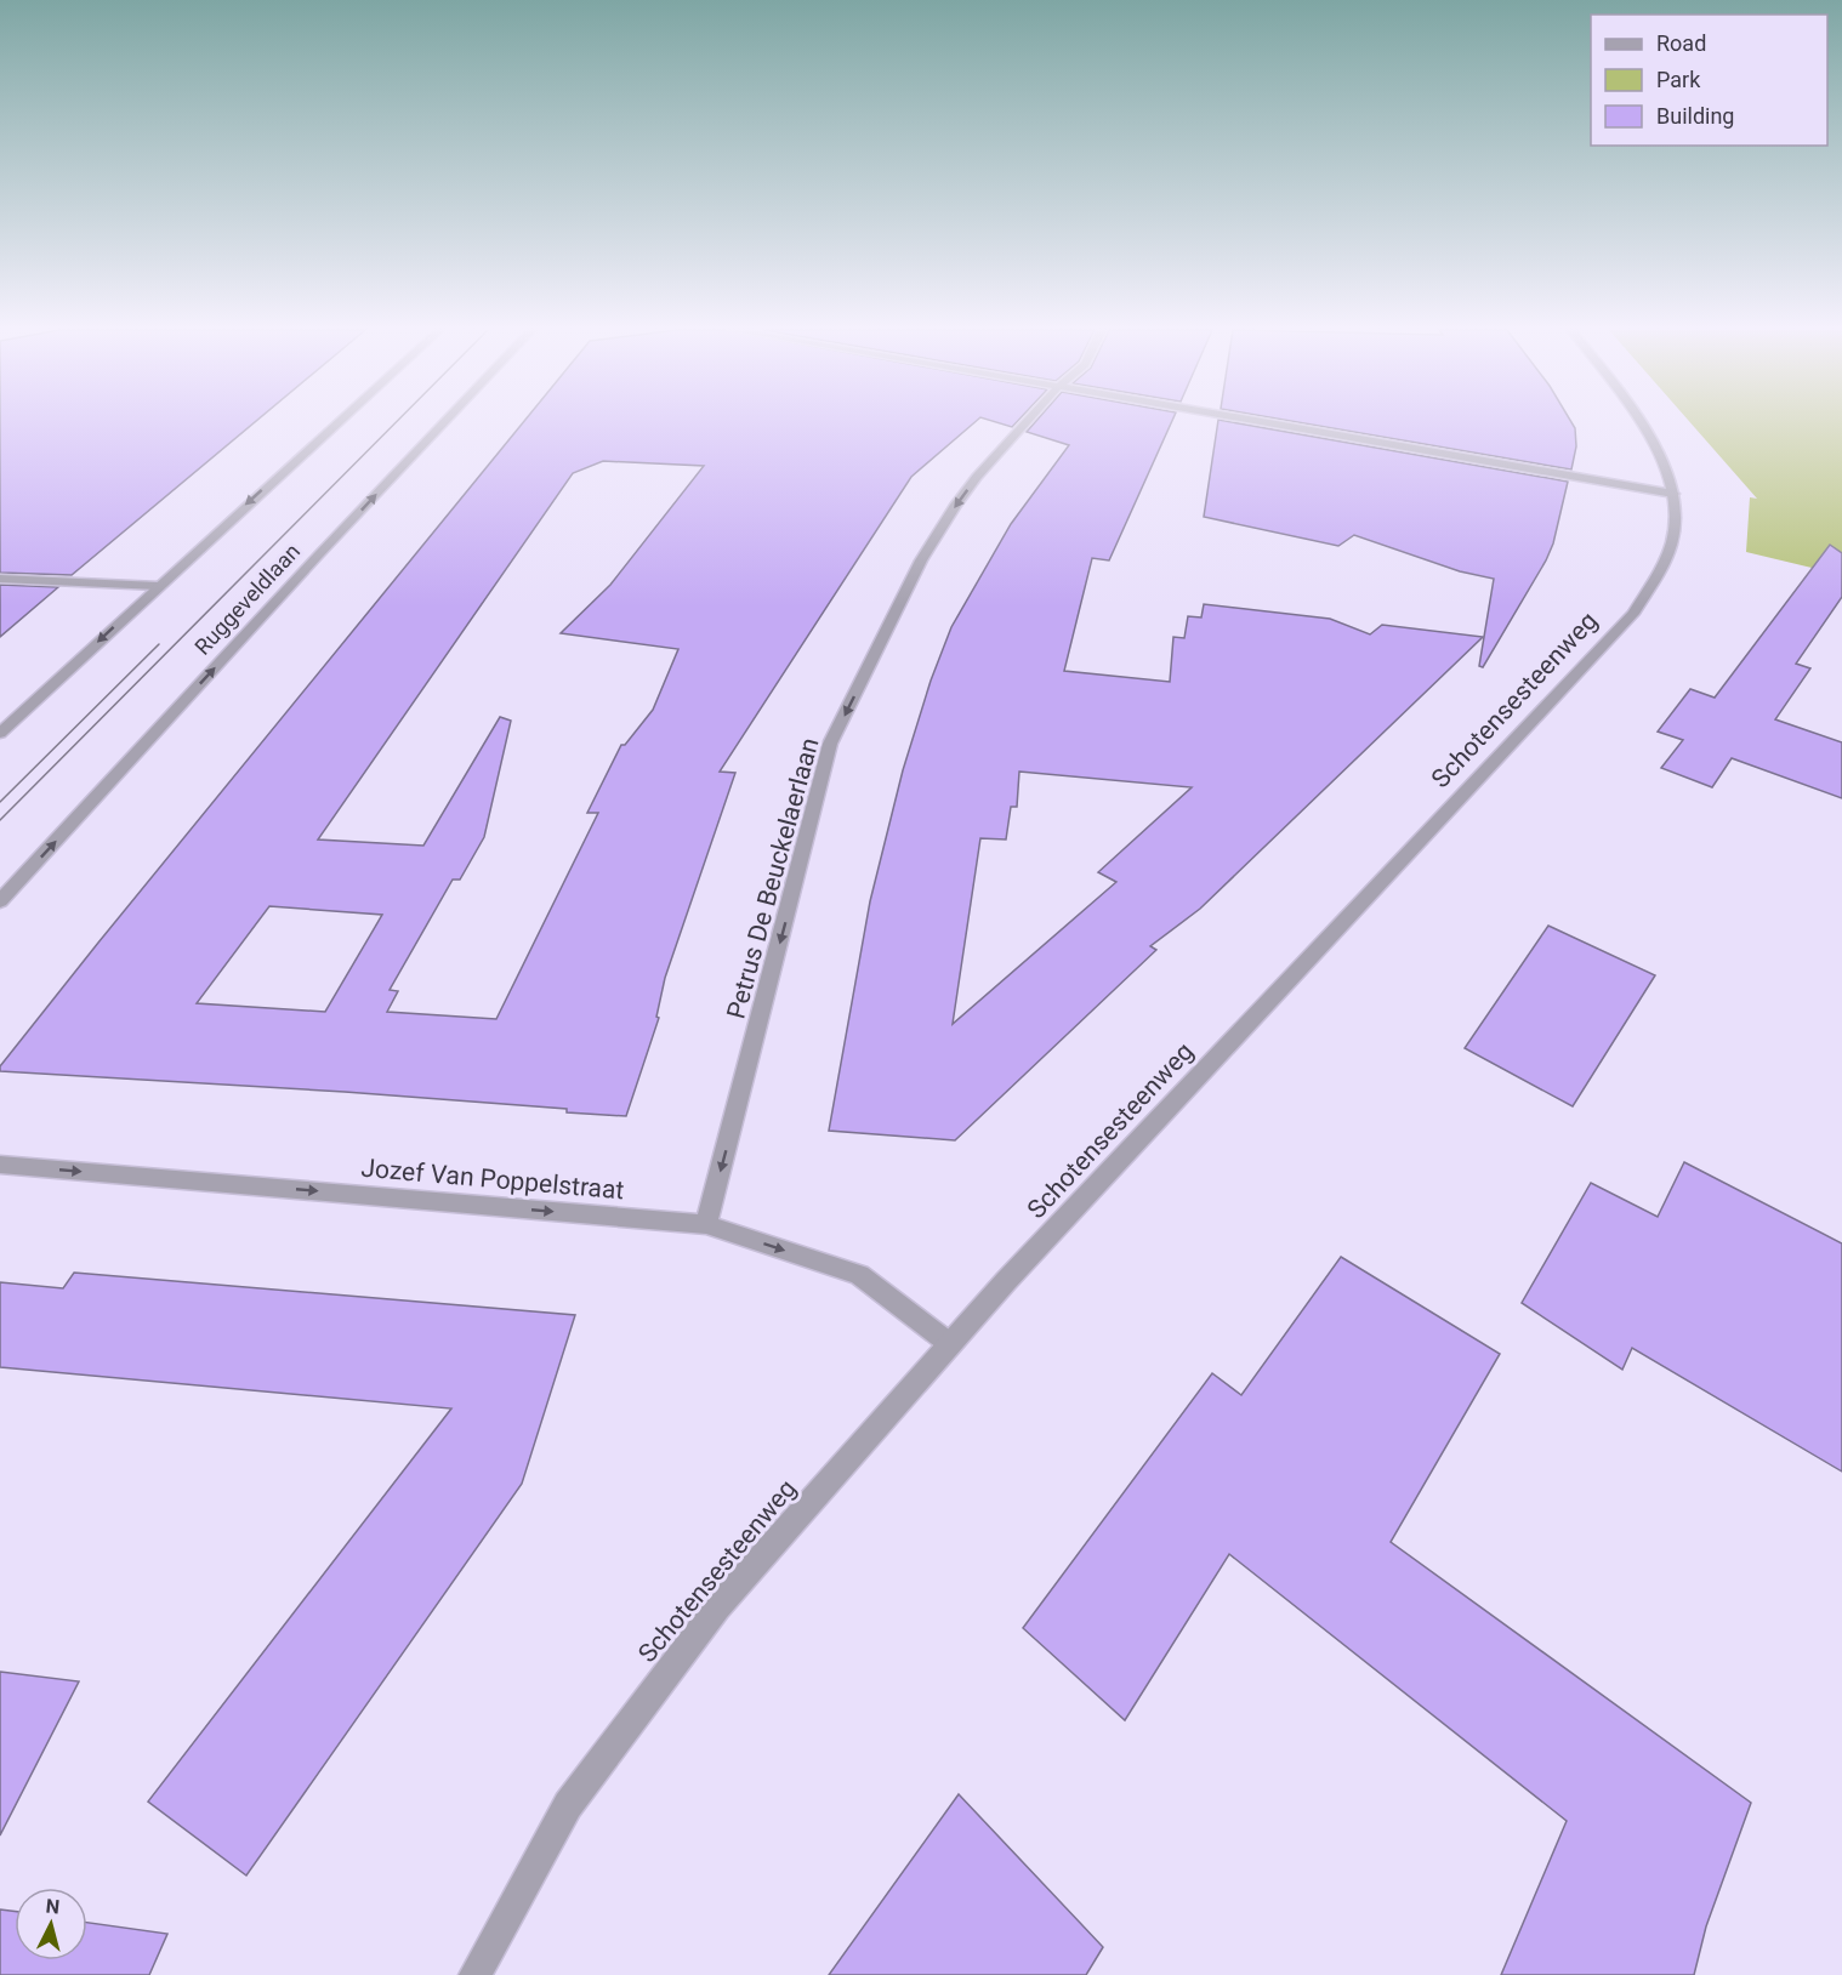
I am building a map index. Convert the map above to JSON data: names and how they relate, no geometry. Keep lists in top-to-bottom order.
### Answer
{
  "streets": {
    "street": [
      "Ruggeveldlaan",
      "Schotensesteenweg",
      "Petrus De Beuckelaerlaan",
      "Jozef Van Poppelstraat"
    ]
  },
  "crossings": [
    ["Schotensesteenweg", "Jozef Van Poppelstraat"],
    ["Petrus De Beuckelaerlaan", "Jozef Van Poppelstraat"]
  ],
  "one_way": ["Petrus De Beuckelaerlaan", "Jozef Van Poppelstraat"],
  "legend": ["Road", "Park", "Building"],
  "north": "top"
}
